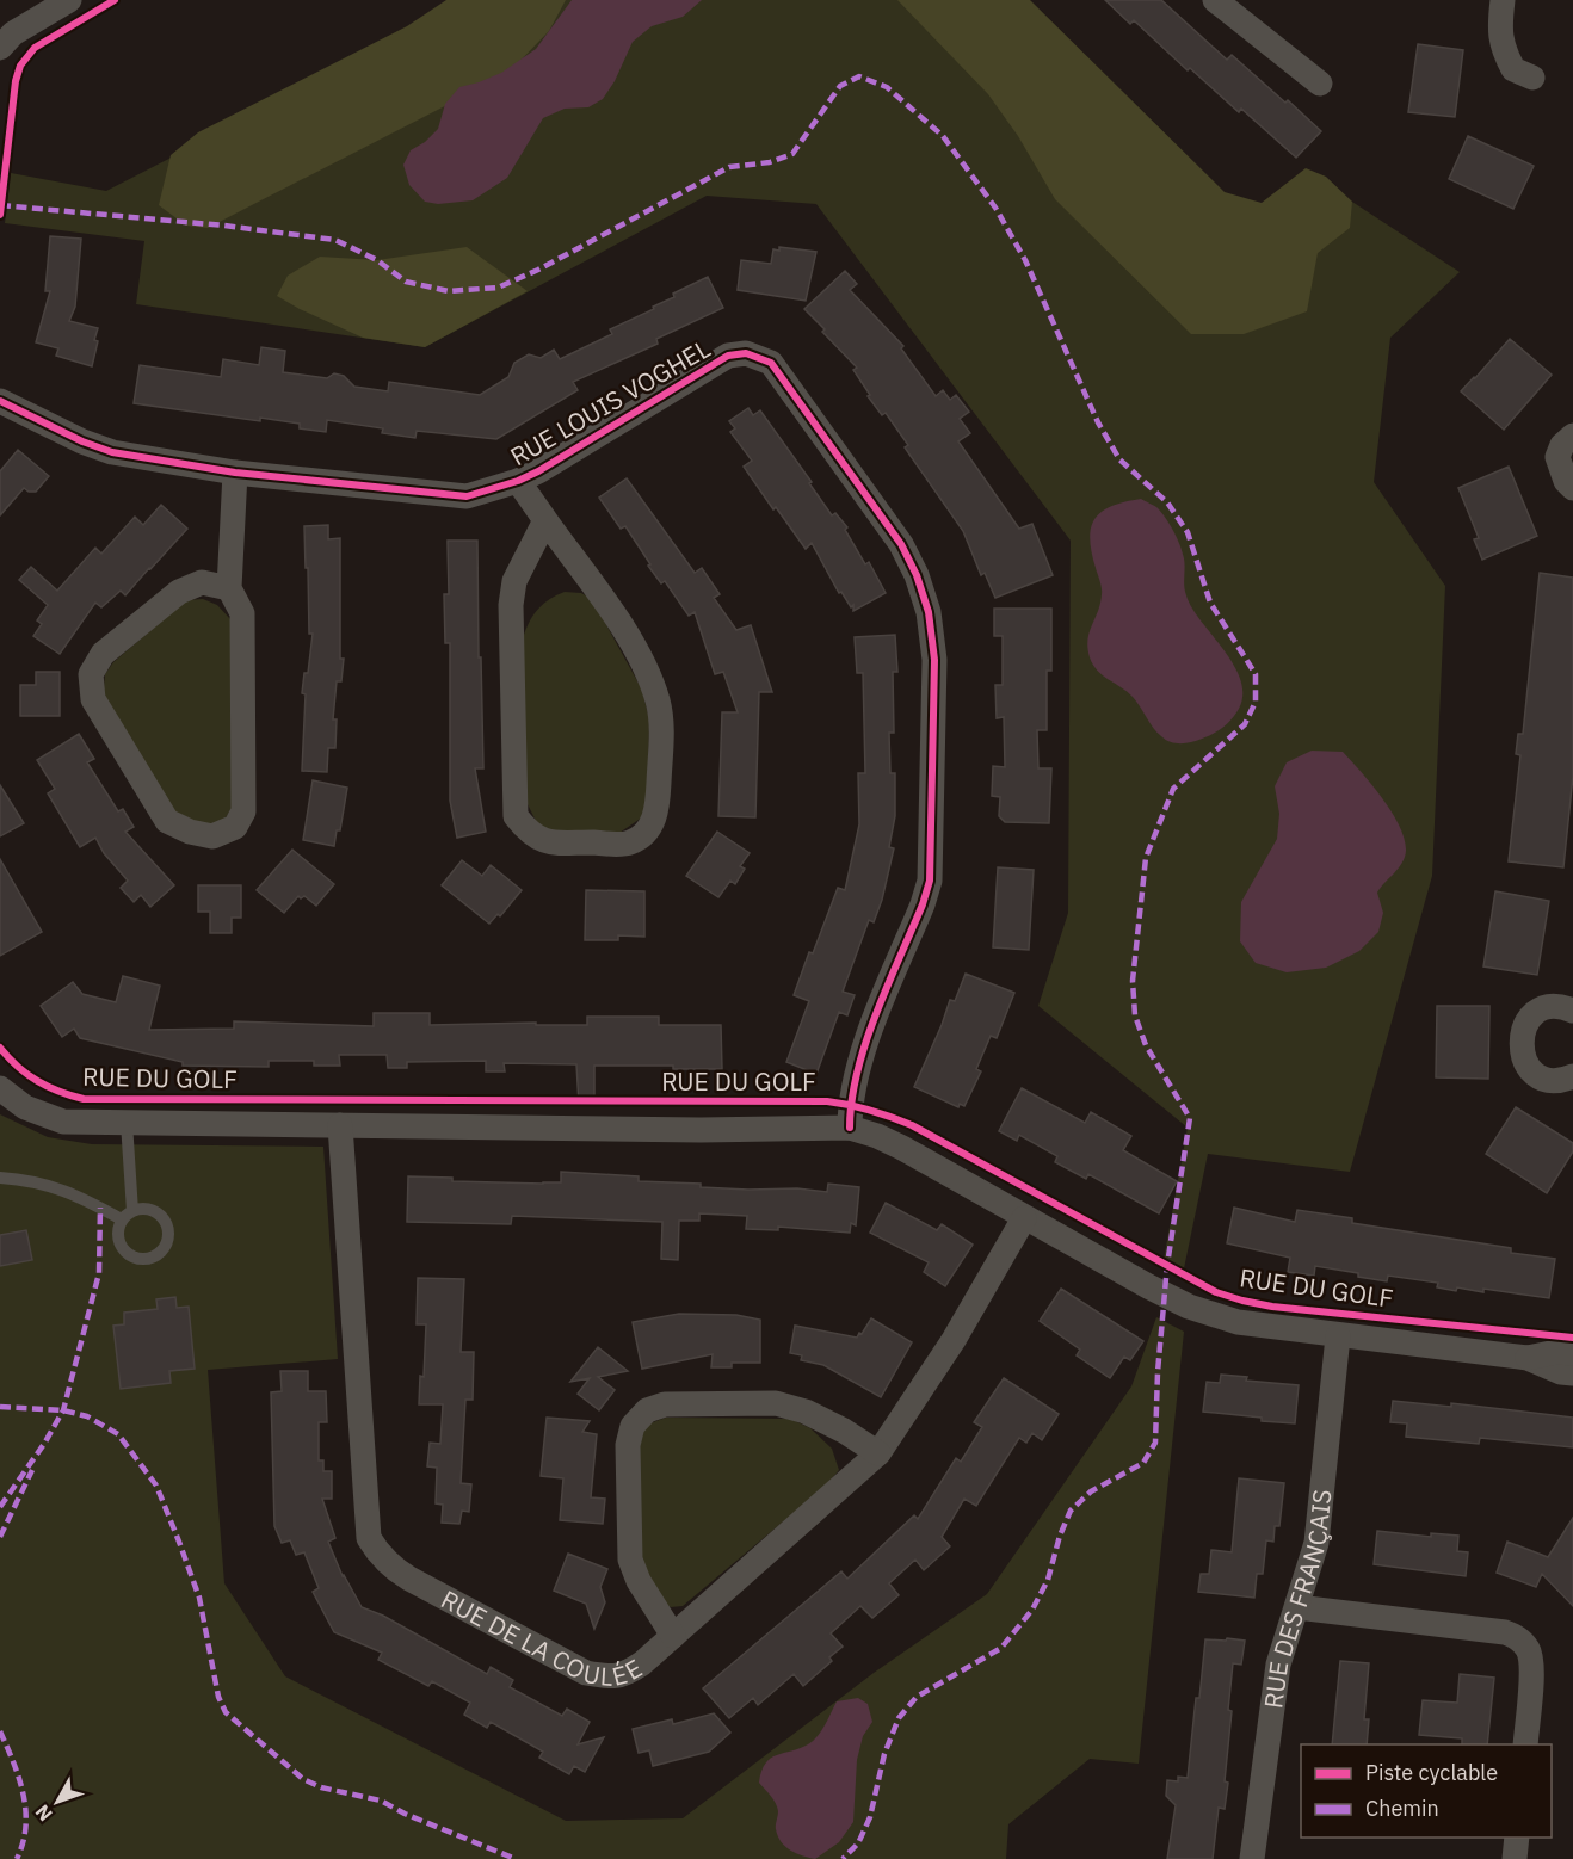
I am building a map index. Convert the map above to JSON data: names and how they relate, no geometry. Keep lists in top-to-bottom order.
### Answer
{
  "streets": {
    "street": [
      "RUE LOUIS VOGHEL",
      "RUE DU GOLF",
      "RUE DES FRANÇAIS",
      "RUE DE LA COULÉE"
    ]
  },
  "crossings": [
    ["RUE LOUIS VOGHEL", "RUE DU GOLF"],
    ["RUE DU GOLF", "RUE DES FRANÇAIS"],
    ["RUE DU GOLF", "RUE DE LA COULÉE"]
  ],
  "legend": ["Piste cyclable", "Chemin"],
  "north": "bottom left"
}
